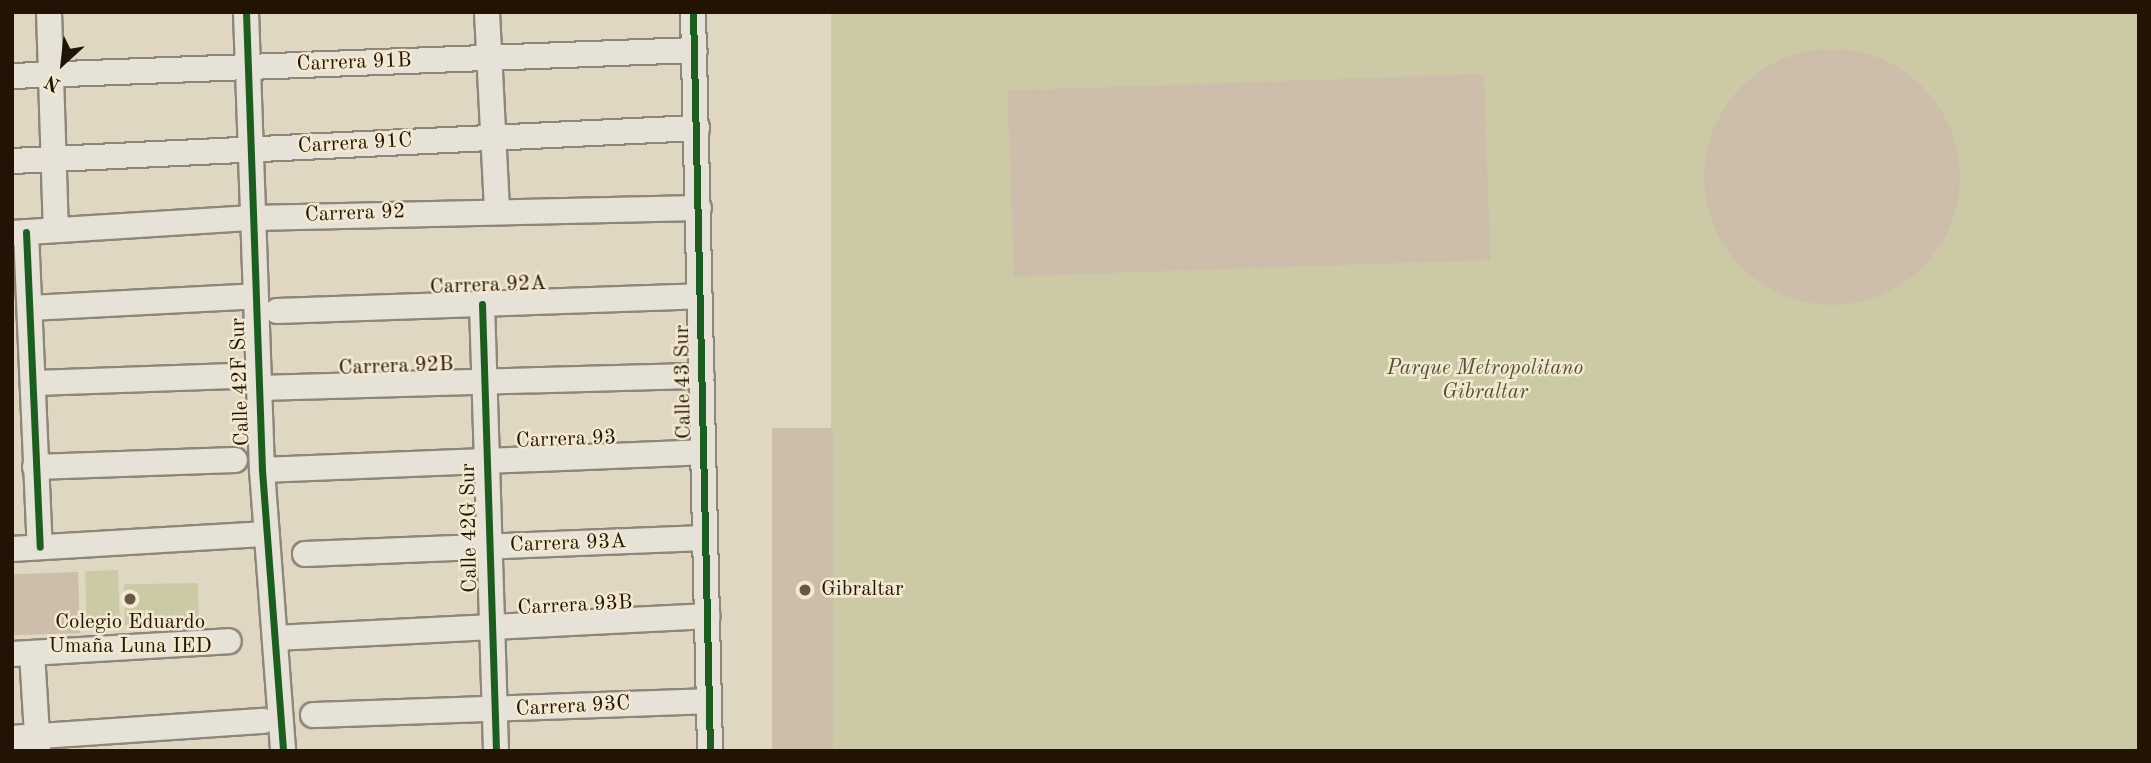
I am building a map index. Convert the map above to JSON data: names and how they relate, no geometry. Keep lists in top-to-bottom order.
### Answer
{
  "streets": {
    "street": [
      "Carrera 91B",
      "Carrera 91C",
      "Carrera 92",
      "Carrera 92A",
      "Carrera 92B",
      "Calle 42F Sur",
      "Calle 43 Sur",
      "Carrera 93",
      "Calle 42G Sur",
      "Carrera 93A",
      "Carrera 93B",
      "Carrera 93C"
    ]
  },
  "crossings": [
    ["Carrera 91B", "Calle 42F Sur"],
    ["Carrera 91B", "Calle 43 Sur"],
    ["Carrera 91C", "Calle 42F Sur"],
    ["Carrera 91C", "Calle 43 Sur"],
    ["Carrera 92", "Calle 42F Sur"],
    ["Carrera 92", "Calle 43 Sur"],
    ["Carrera 92A", "Calle 43 Sur"],
    ["Carrera 92A", "Calle 42G Sur"],
    ["Carrera 92B", "Calle 42F Sur"],
    ["Carrera 92B", "Calle 43 Sur"],
    ["Carrera 92B", "Calle 42G Sur"],
    ["Calle 42F Sur", "Carrera 93"],
    ["Calle 42F Sur", "Carrera 93B"],
    ["Calle 43 Sur", "Carrera 93"],
    ["Calle 43 Sur", "Carrera 93A"],
    ["Calle 43 Sur", "Carrera 93B"],
    ["Calle 43 Sur", "Carrera 93C"],
    ["Carrera 93", "Calle 42G Sur"],
    ["Calle 42G Sur", "Carrera 93A"],
    ["Calle 42G Sur", "Carrera 93B"],
    ["Calle 42G Sur", "Carrera 93C"]
  ],
  "parks": ["Parque Metropolitano Gibraltar"],
  "places": ["Gibraltar", "Colegio Eduardo Umaña Luna IED"],
  "north": "bottom left"
}
